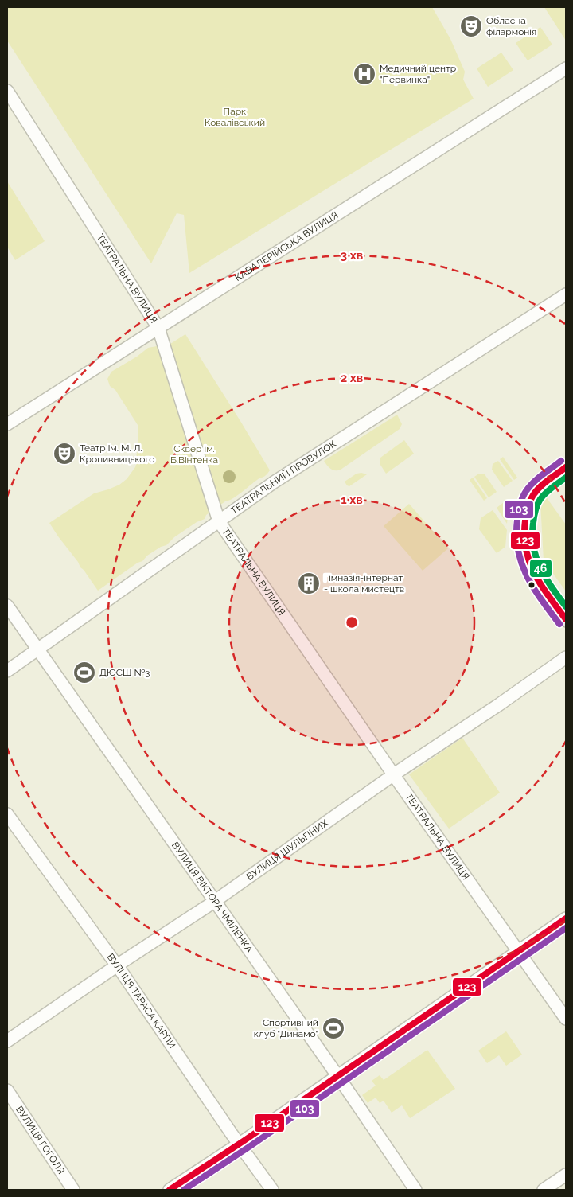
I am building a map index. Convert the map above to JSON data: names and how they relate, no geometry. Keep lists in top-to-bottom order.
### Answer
{
  "streets": {
    "street": [
      "КАВАЛЕРІЙСЬКА ВУЛИЦЯ",
      "ТЕАТРАЛЬНА ВУЛИЦЯ",
      "ТЕАТРАЛЬНИЙ ПРОВУЛОК",
      "ВУЛИЦЯ ШУЛЬГІНИХ",
      "ВУЛИЦЯ ВІКТОРА ЧМІЛЕНКА",
      "ВУЛИЦЯ ТАРАСА КАРПИ",
      "ВУЛИЦЯ ГОГОЛЯ"
    ]
  },
  "crossings": [
    ["КАВАЛЕРІЙСЬКА ВУЛИЦЯ", "ТЕАТРАЛЬНА ВУЛИЦЯ"],
    ["ТЕАТРАЛЬНА ВУЛИЦЯ", "ТЕАТРАЛЬНИЙ ПРОВУЛОК"],
    ["ТЕАТРАЛЬНА ВУЛИЦЯ", "ВУЛИЦЯ ШУЛЬГІНИХ"],
    ["ТЕАТРАЛЬНИЙ ПРОВУЛОК", "ВУЛИЦЯ ВІКТОРА ЧМІЛЕНКА"],
    ["ВУЛИЦЯ ШУЛЬГІНИХ", "ВУЛИЦЯ ВІКТОРА ЧМІЛЕНКА"],
    ["ВУЛИЦЯ ШУЛЬГІНИХ", "ВУЛИЦЯ ТАРАСА КАРПИ"]
  ],
  "parks": ["Парк Ковалівський", "Сквер ім. Б.Вінтенка"],
  "places": {
    "theatre": ["Обласна філармонія", "Театр ім. М. Л. Кропивницького"],
    "hospital": ["Медичний центр \"Первинка\""],
    "building": ["Гімназія-інтернат - школа мистецтв"],
    "sports": ["ДЮСШ №3", "Спортивний клуб \"Динамо\""]
  },
  "lines": ["transit line 103", "transit line 123", "transit line 46"],
  "rings": ["3 хв", "2 хв", "1 хв"]
}
